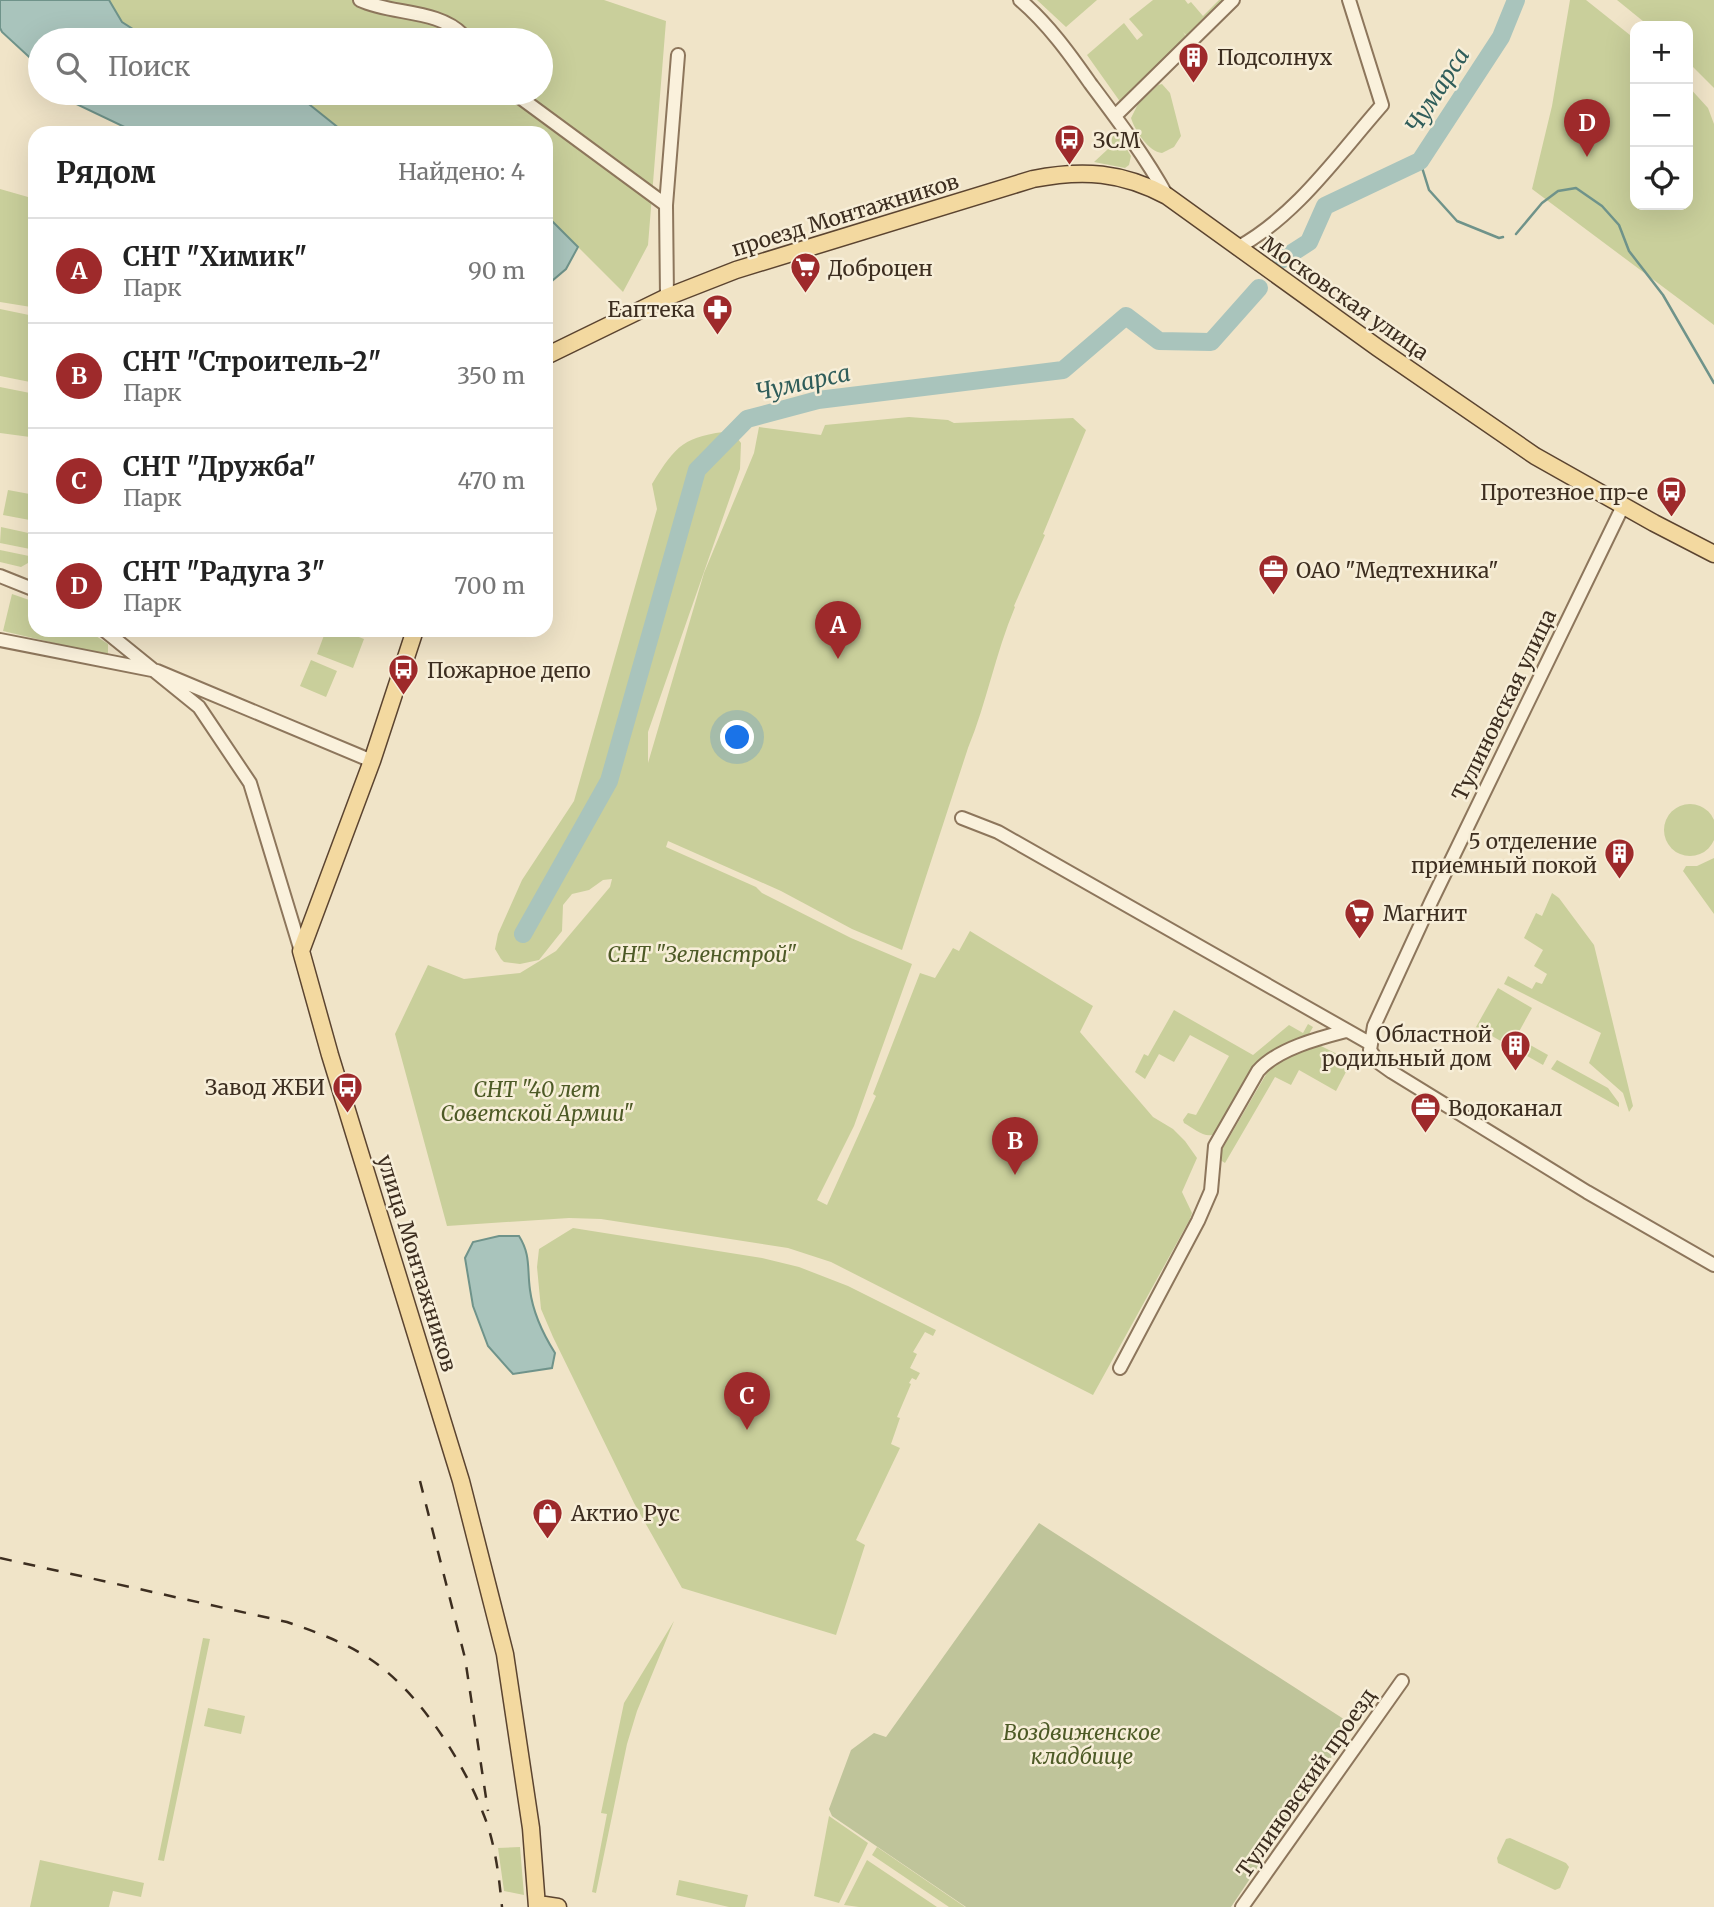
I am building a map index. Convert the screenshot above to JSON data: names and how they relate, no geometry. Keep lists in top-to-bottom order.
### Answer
{
  "streets": {
    "main road": ["проезд Монтажников", "Московская улица", "улица Монтажников"],
    "street": ["Тулиновская улица", "Тулиновский проезд"]
  },
  "crossings": [
    ["проезд Монтажников", "Московская улица"],
    ["Московская улица", "Тулиновская улица"]
  ],
  "water": ["Чумарса"],
  "parks": ["СНТ \"Зеленстрой\"", "СНТ \"40 лет Советской Армии\"", "Воздвиженское кладбище"],
  "places": {
    "building": ["Подсолнух", "5 отделение приемный покой", "Областной родильный дом"],
    "bus stop": [
      "ЗСМ",
      "Протезное пр-е",
      "Пожарное депо",
      "Завод ЖБИ"
    ],
    "supermarket": ["Доброцен", "Магнит"],
    "pharmacy": ["Еаптека"],
    "office": ["ОАО \"Медтехника\"", "Водоканал"],
    "shop": ["Актио Рус"]
  },
  "page": {
    "map_buttons": ["+", "−"],
    "search": "Поиск",
    "pins": [
      "D",
      "A",
      "B",
      "C"
    ],
    "heading": ["Рядом", "Найдено: 4"],
    "list": [
      {
        "mark": "A",
        "name": "СНТ \"Химик\"",
        "note": "Парк",
        "value": "90 m"
      },
      {
        "mark": "B",
        "name": "СНТ \"Строитель-2\"",
        "note": "Парк",
        "value": "350 m"
      },
      {
        "mark": "C",
        "name": "СНТ \"Дружба\"",
        "note": "Парк",
        "value": "470 m"
      },
      {
        "mark": "D",
        "name": "СНТ \"Радуга 3\"",
        "note": "Парк",
        "value": "700 m"
      }
    ]
  }
}
